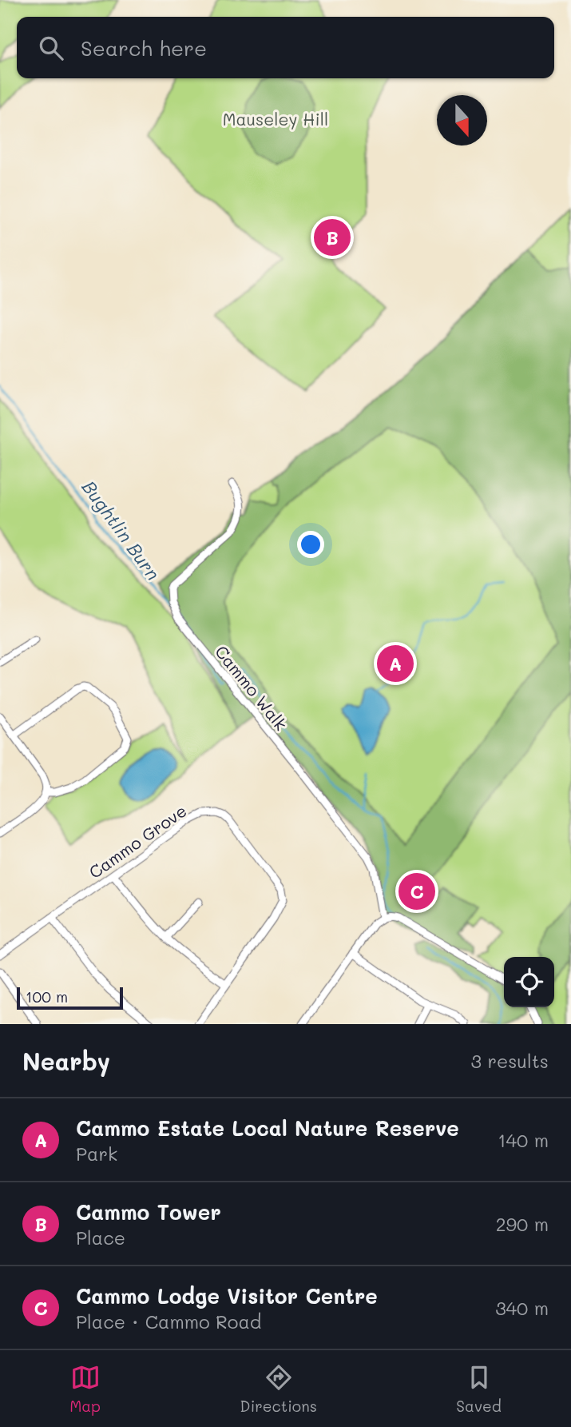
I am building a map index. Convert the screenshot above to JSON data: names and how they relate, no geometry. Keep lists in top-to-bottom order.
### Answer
{
  "streets": {
    "street": ["Cammo Walk", "Cammo Grove"]
  },
  "water": ["Bughtlin Burn"],
  "parks": ["Mauseley Hill"],
  "scale_bar": "100 m",
  "north": "bottom",
  "page": {
    "search": "Search here",
    "pins": ["B", "A", "C"],
    "scale": "100 m",
    "heading": ["Nearby", "3 results"],
    "list": [
      {
        "mark": "A",
        "name": "Cammo Estate Local Nature Reserve",
        "note": "Park",
        "value": "140 m"
      },
      {
        "mark": "B",
        "name": "Cammo Tower",
        "note": "Place",
        "value": "290 m"
      },
      {
        "mark": "C",
        "name": "Cammo Lodge Visitor Centre",
        "note": "Place · Cammo Road",
        "value": "340 m"
      }
    ],
    "nav": ["Map", "Directions", "Saved"]
  }
}
